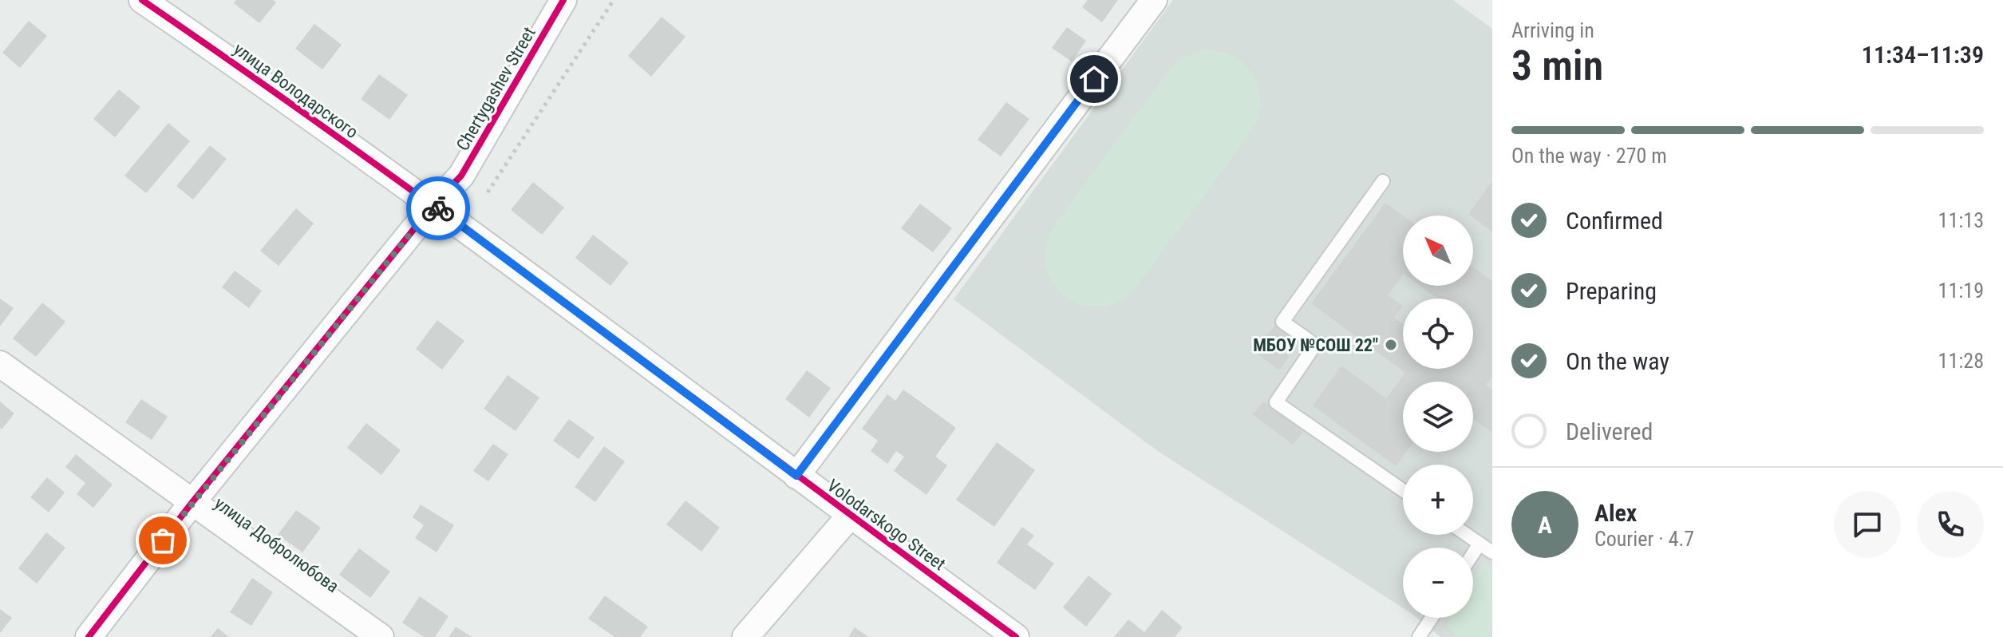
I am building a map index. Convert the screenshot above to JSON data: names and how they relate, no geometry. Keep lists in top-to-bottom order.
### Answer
{
  "streets": {
    "street": [
      "Chertygashev Street",
      "улица Володарского",
      "Volodarskogo Street",
      "улица Добролюбова"
    ]
  },
  "crossings": [
    ["Chertygashev Street", "улица Володарского"],
    ["Chertygashev Street", "Volodarskogo Street"],
    ["Chertygashev Street", "улица Добролюбова"],
    ["улица Володарского", "Volodarskogo Street"]
  ],
  "places": ["МБОУ №СОШ 22\""],
  "north": "top left",
  "page": {
    "heading": ["3 min", "Arriving in", "11:34–11:39"],
    "panel": ["Alex", "Courier · 4.7"],
    "bar": "On the way · 270 m",
    "list": [
      ["Confirmed", "11:13"],
      ["Preparing", "11:19"],
      ["On the way", "11:28"],
      "Delivered"
    ],
    "map_buttons": ["+", "−"],
    "round": "A"
  }
}
